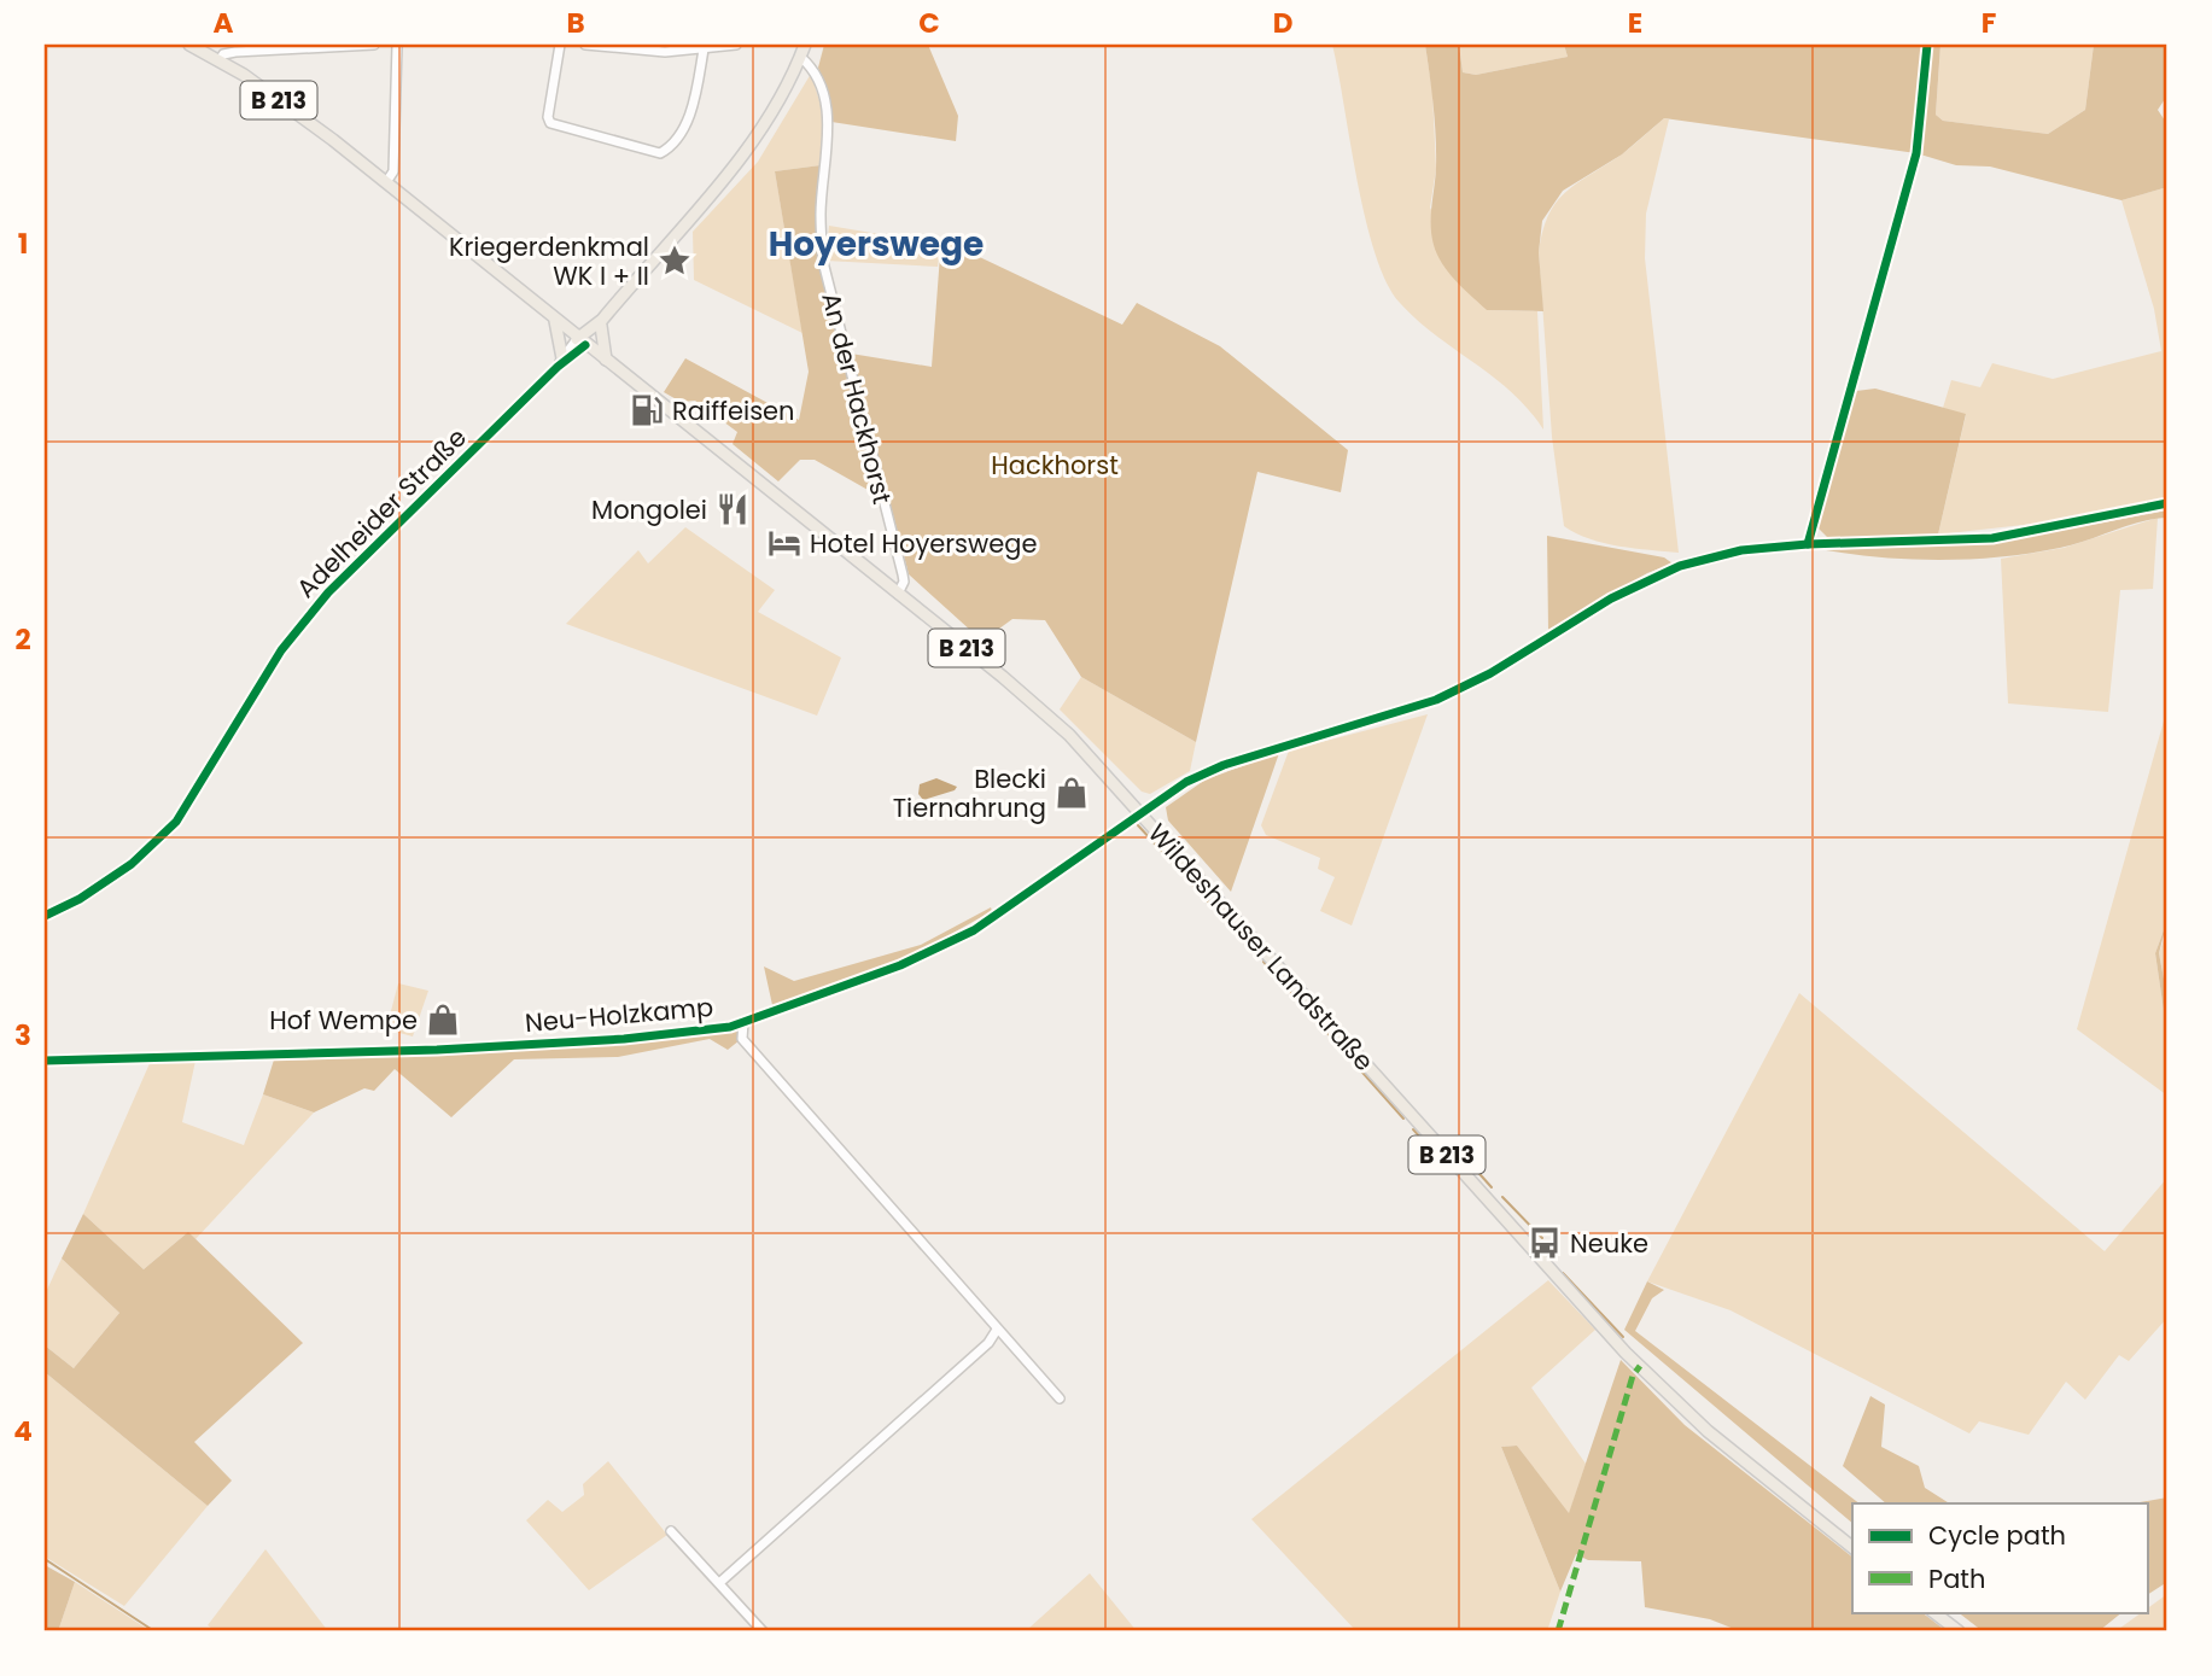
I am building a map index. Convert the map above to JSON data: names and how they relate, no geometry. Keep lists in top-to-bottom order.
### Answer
{
  "streets": {
    "main road": ["B 213", "Wildeshauser Landstraße"],
    "street": ["An der Hackhorst", "Adelheider Straße", "Neu-Holzkamp"]
  },
  "crossings": [
    ["An der Hackhorst", "Wildeshauser Landstraße"],
    ["Adelheider Straße", "Wildeshauser Landstraße"],
    ["Wildeshauser Landstraße", "Neu-Holzkamp"]
  ],
  "districts": ["Hoyerswege"],
  "parks": ["Hackhorst"],
  "places": {
    "place": ["Kriegerdenkmal WK I + II"],
    "fuel station": ["Raiffeisen"],
    "restaurant": ["Mongolei"],
    "hotel": ["Hotel Hoyerswege"],
    "shop": ["Blecki Tiernahrung", "Hof Wempe"],
    "bus stop": ["Neuke"]
  },
  "legend": ["Cycle path", "Path"],
  "grid": {
    "columns": [
      "A",
      "B",
      "C",
      "D",
      "E",
      "F"
    ],
    "rows": [
      "1",
      "2",
      "3",
      "4"
    ]
  }
}
